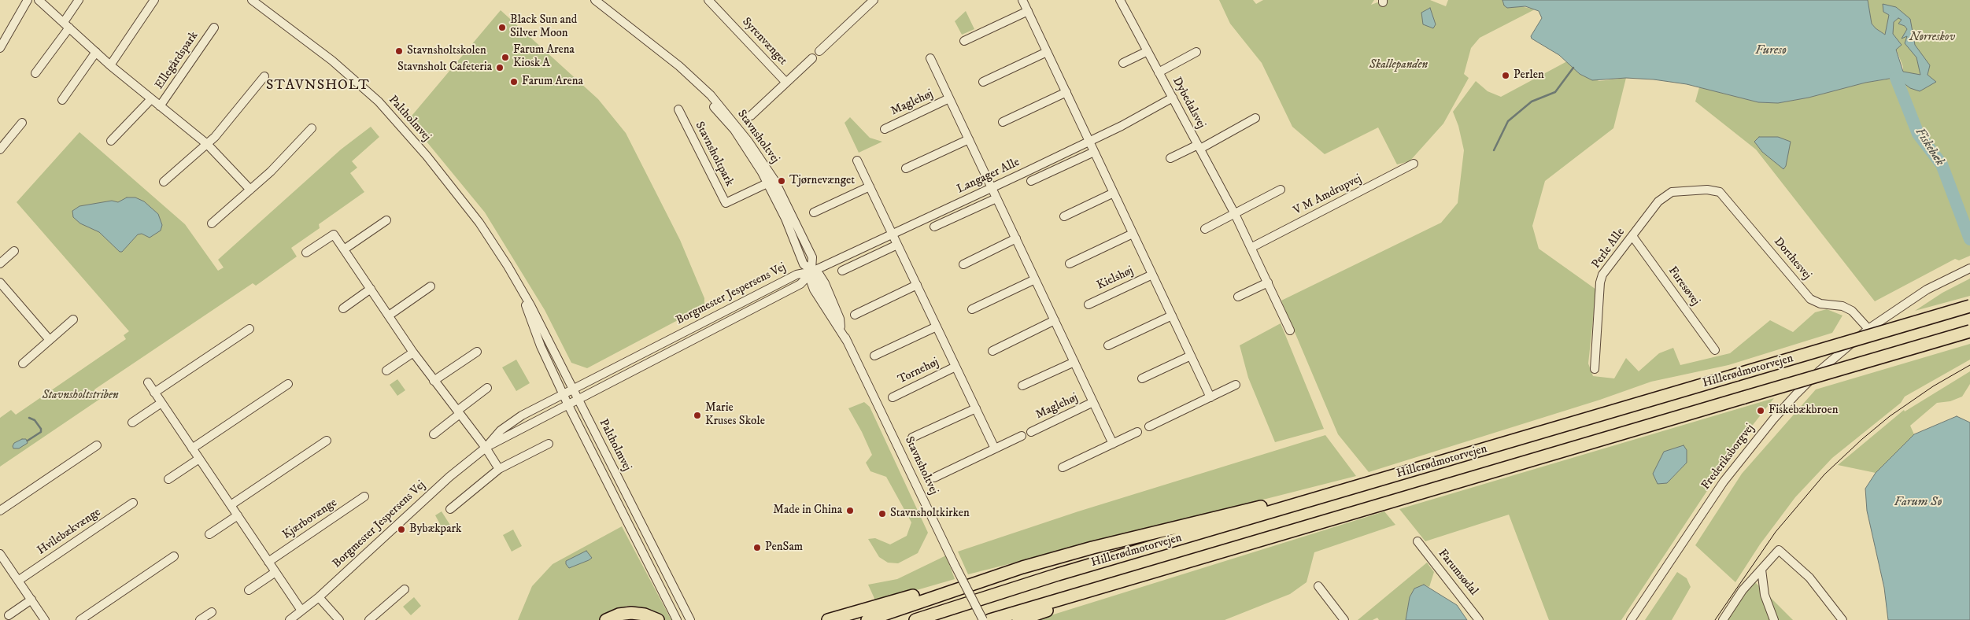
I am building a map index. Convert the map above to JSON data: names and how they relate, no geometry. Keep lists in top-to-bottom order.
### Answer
{
  "streets": {
    "highway": ["Hillerødmotorvejen"],
    "street": [
      "Syrenvænget",
      "Ellegårdspark",
      "Maglehøj",
      "Dybedalsvej",
      "Paltholmvej",
      "Stavnsholtvej",
      "Stavnsholtpark",
      "Langager Alle",
      "V M Amdrupvej",
      "Perle Alle",
      "Dorthesvej",
      "Kielshøj",
      "Furesøvej",
      "Borgmester Jespersens Vej",
      "Tornehøj",
      "Frederiksborgvej",
      "Kjærbovænge",
      "Hvilebækvænge",
      "Farumsødal"
    ]
  },
  "crossings": [
    ["Maglehøj", "Langager Alle"],
    ["Dybedalsvej", "Langager Alle"],
    ["Dybedalsvej", "V M Amdrupvej"],
    ["Paltholmvej", "Borgmester Jespersens Vej"],
    ["Stavnsholtvej", "Stavnsholtpark"],
    ["Stavnsholtvej", "Langager Alle"],
    ["Stavnsholtvej", "Borgmester Jespersens Vej"],
    ["Langager Alle", "Kielshøj"],
    ["Langager Alle", "Borgmester Jespersens Vej"],
    ["Langager Alle", "Tornehøj"],
    ["Perle Alle", "Dorthesvej"],
    ["Perle Alle", "Furesøvej"],
    ["Dorthesvej", "Frederiksborgvej"]
  ],
  "districts": ["STAVNSHOLT"],
  "water": ["Furesø", "Fiskebæk", "Farum Sø"],
  "parks": ["Nørreskov", "Skallepanden", "Stavnsholtstriben"],
  "places": [
    "Black Sun and Silver Moon",
    "Stavnsholtskolen",
    "Farum Arena Kiosk A",
    "Stavnsholt Cafeteria",
    "Perlen",
    "Farum Arena",
    "Tjørnevænget",
    "Fiskebækbroen",
    "Marie Kruses Skole",
    "Made in China",
    "Stavnsholtkirken",
    "Bybækpark",
    "PenSam"
  ]
}
